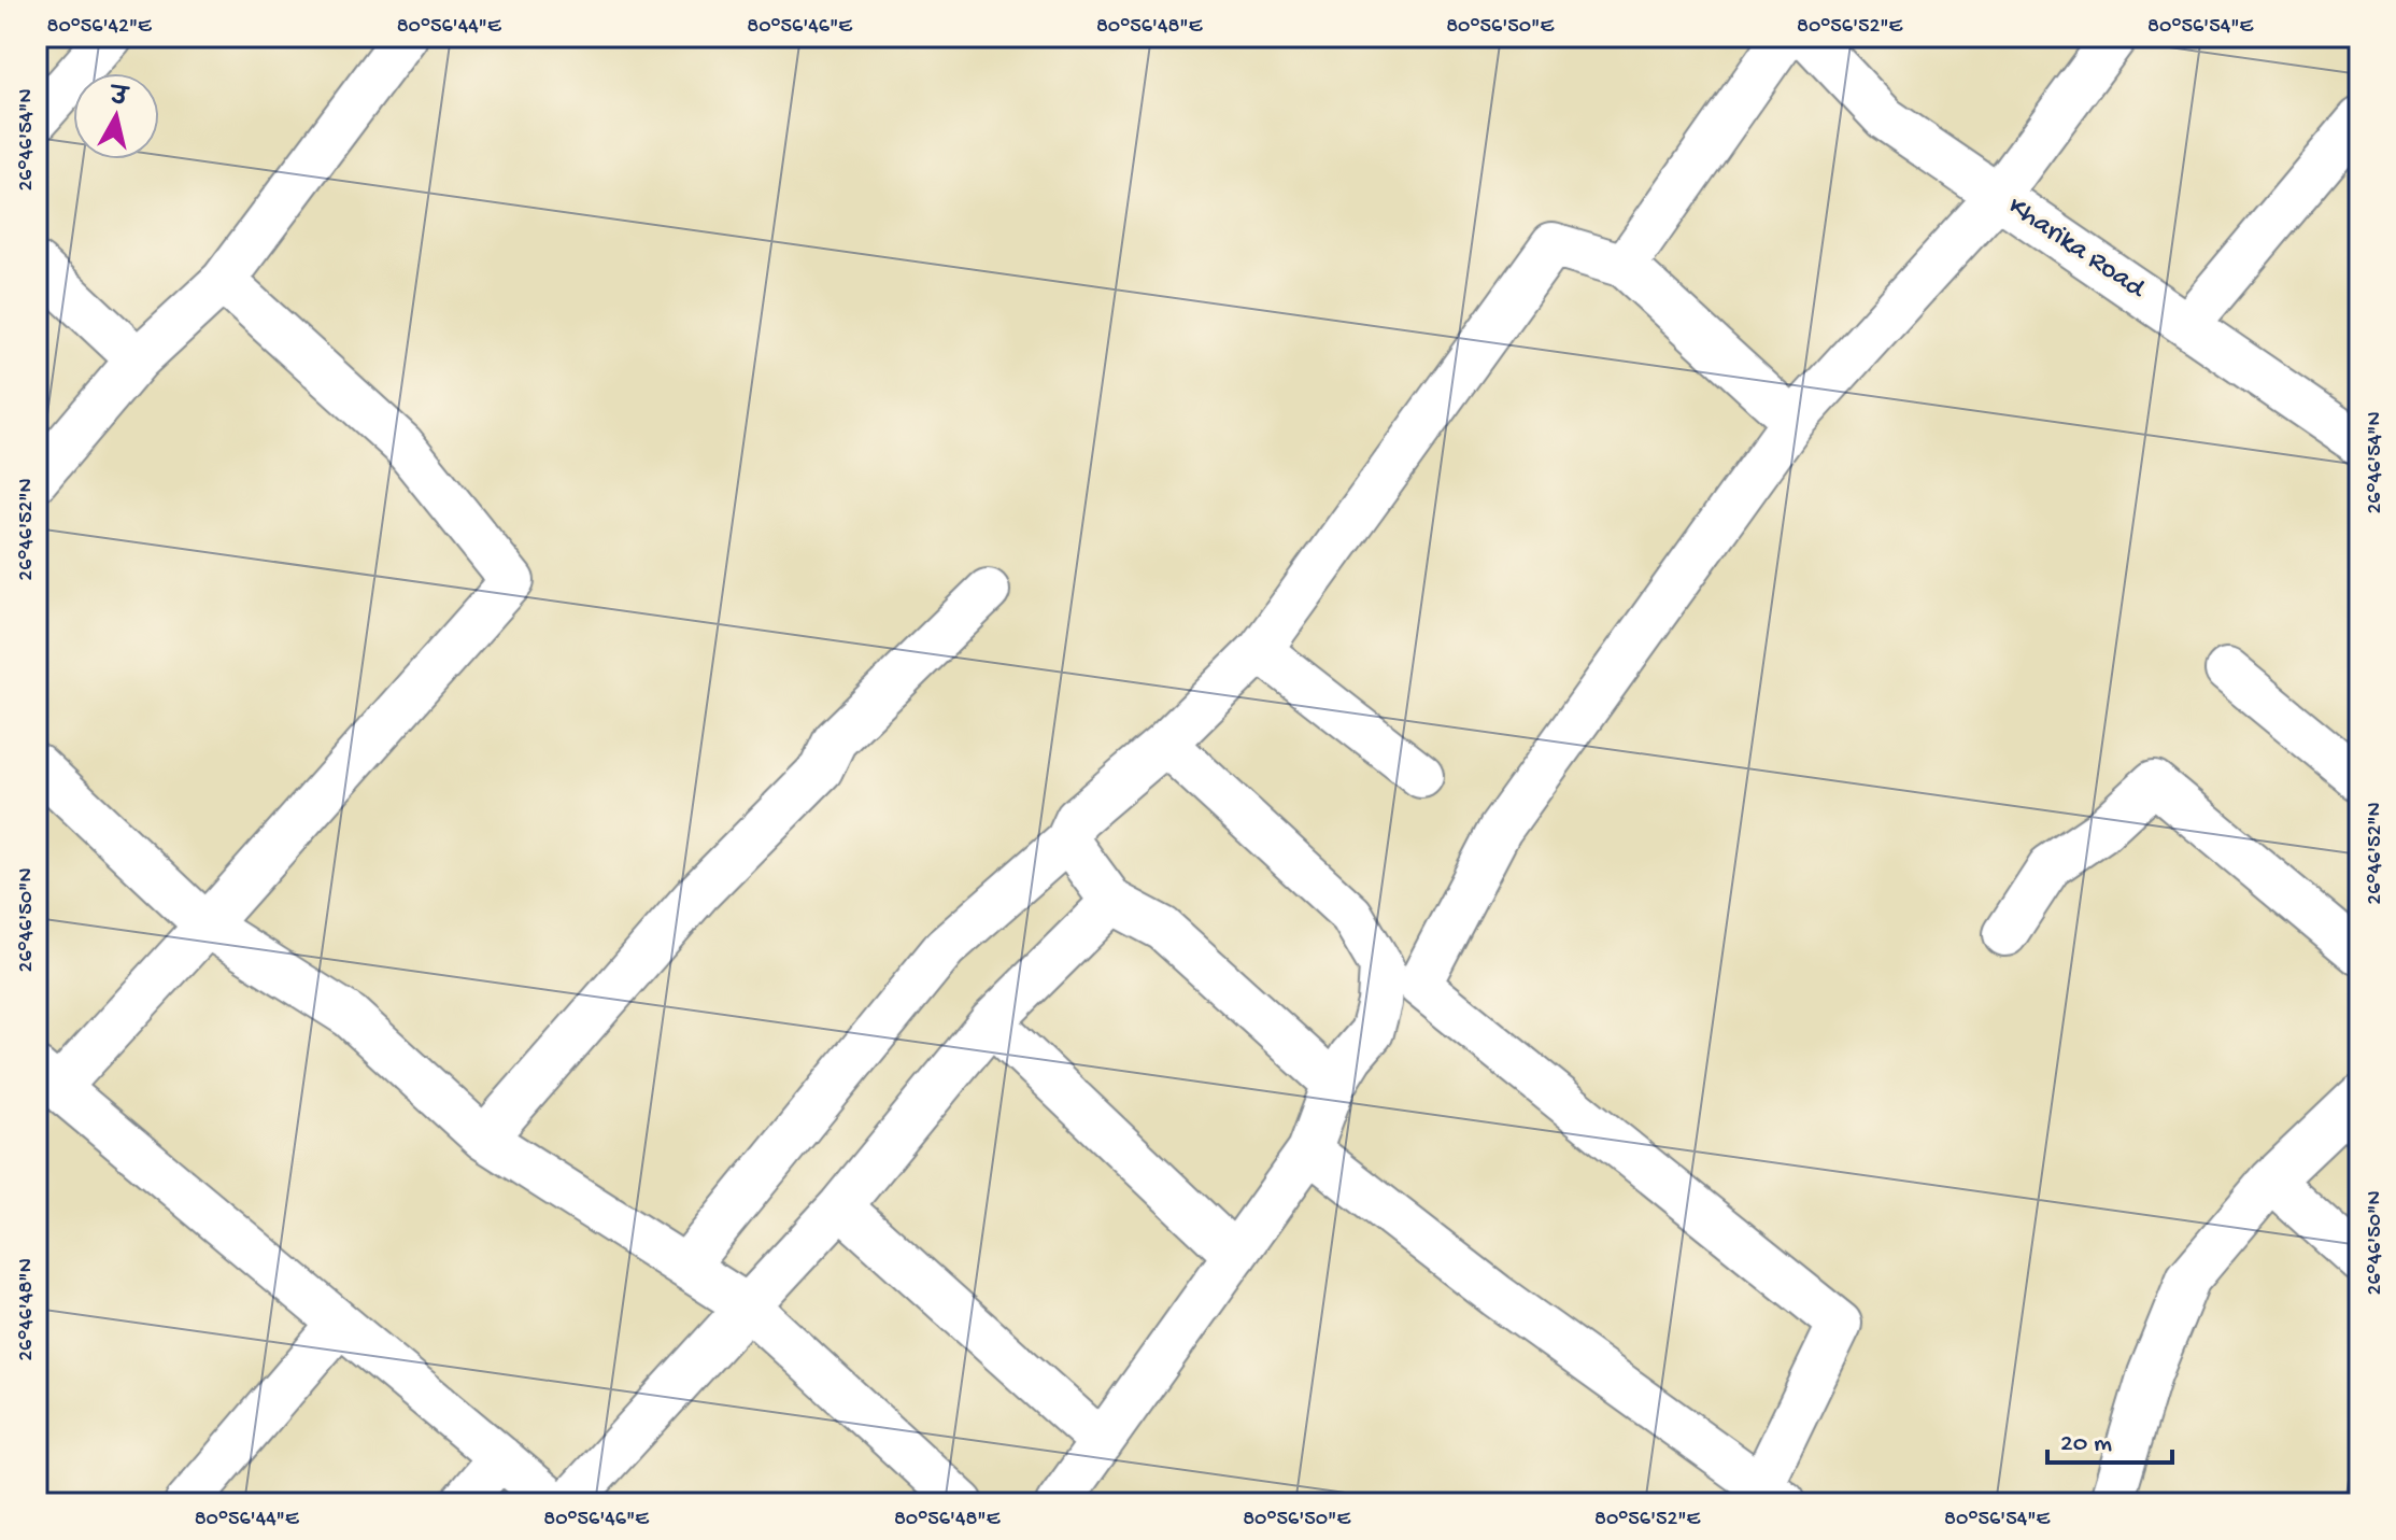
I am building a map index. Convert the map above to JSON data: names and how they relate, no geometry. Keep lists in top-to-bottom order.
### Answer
{
  "streets": {
    "street": ["Kharika Road"]
  },
  "scale_bar": "20 m",
  "north": "top",
  "coordinates": [
    "80°56'42\"E",
    "80°56'44\"E",
    "80°56'46\"E",
    "80°56'48\"E",
    "80°56'50\"E",
    "80°56'52\"E",
    "80°56'54\"E",
    "26°46'54\"N",
    "26°46'52\"N",
    "26°46'50\"N",
    "26°46'48\"N"
  ]
}
